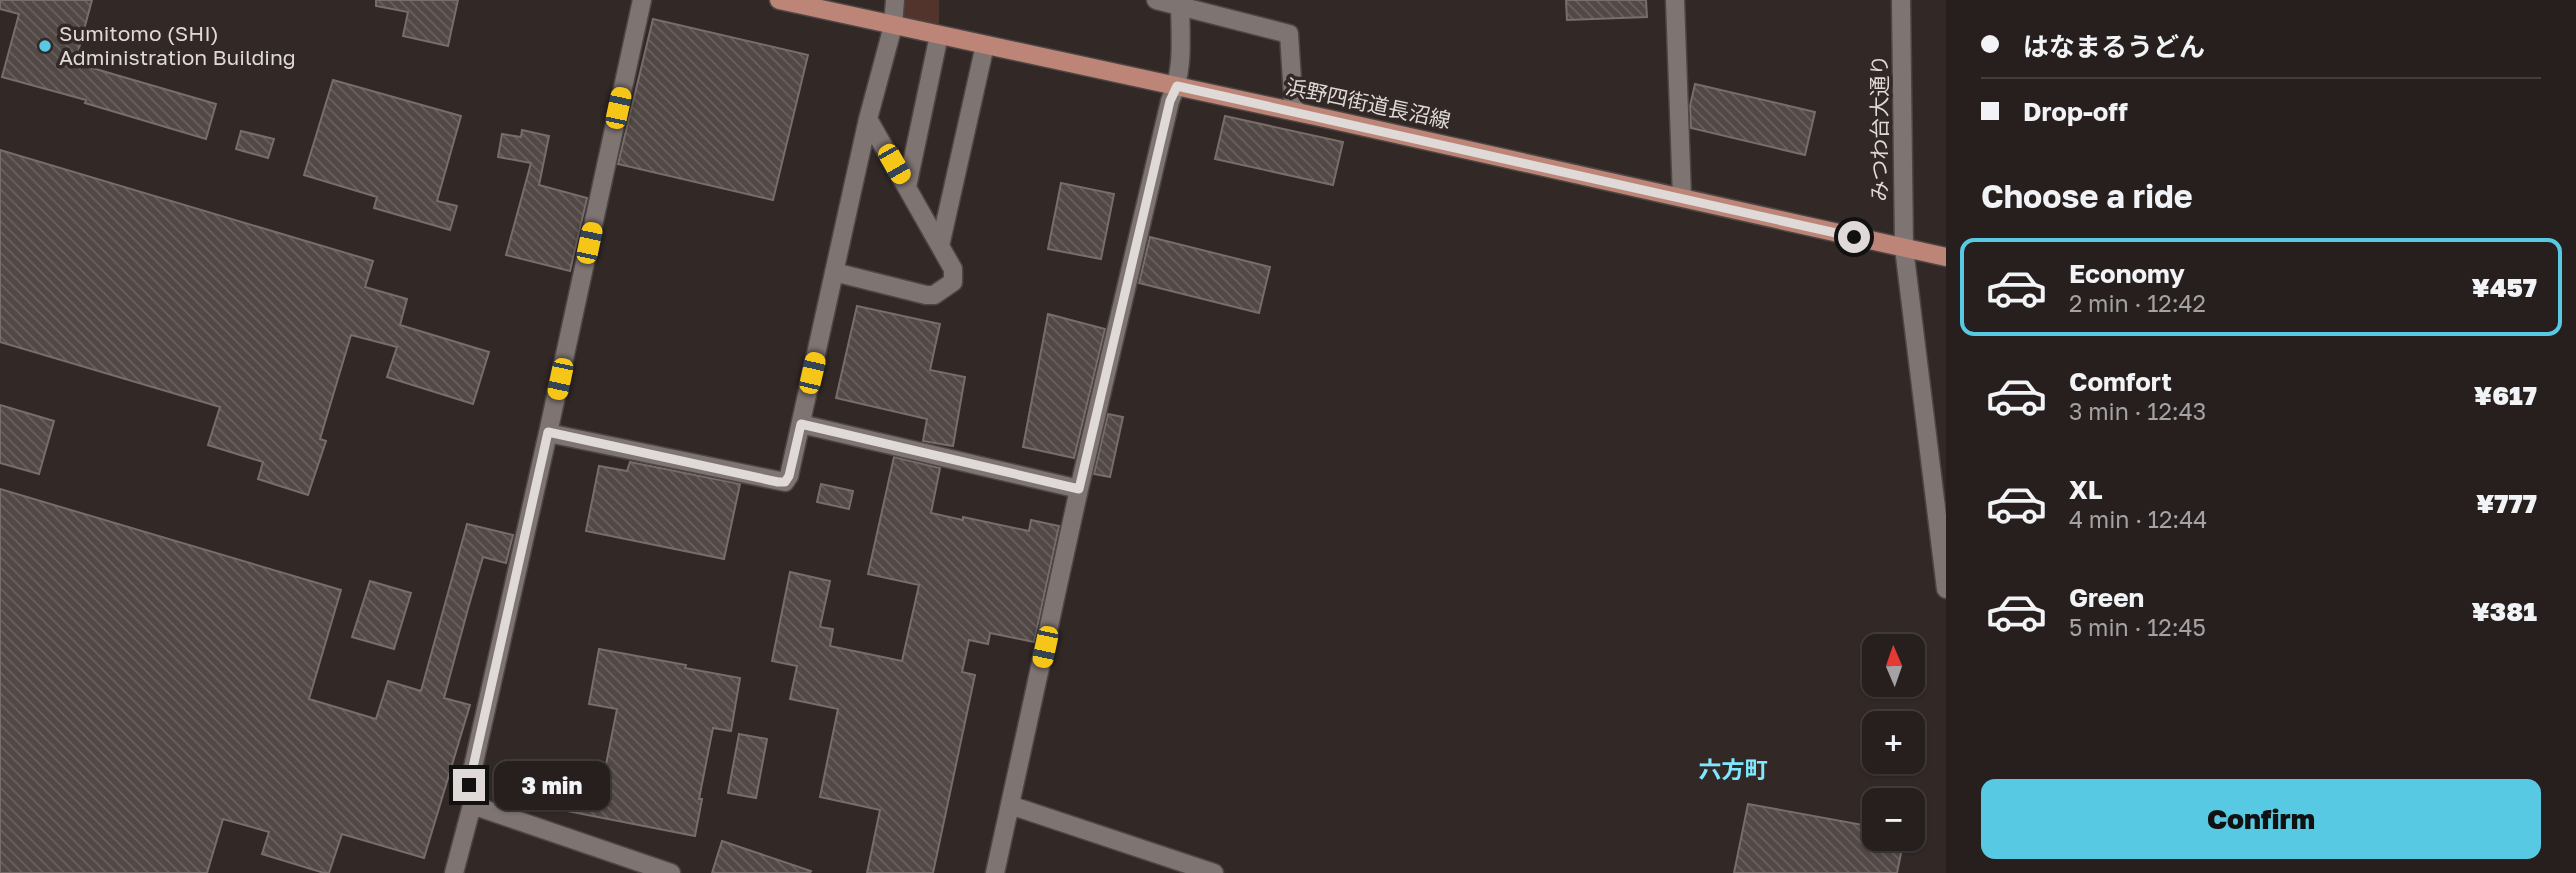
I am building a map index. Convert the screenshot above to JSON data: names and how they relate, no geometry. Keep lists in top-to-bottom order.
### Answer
{
  "streets": {
    "main road": ["浜野四街道長沼線"],
    "street": ["みつわ台大通り"]
  },
  "crossings": [
    ["浜野四街道長沼線", "みつわ台大通り"]
  ],
  "districts": ["六方町"],
  "places": ["Sumitomo (SHI) Administration Building"],
  "north": "top",
  "page": {
    "banner": ["はなまるうどん", "Drop-off"],
    "heading": "Choose a ride",
    "list": [
      {
        "name": "Economy",
        "note": "2 min · 12:42",
        "value": "¥457"
      },
      {
        "name": "Comfort",
        "note": "3 min · 12:43",
        "value": "¥617"
      },
      {
        "name": "XL",
        "note": "4 min · 12:44",
        "value": "¥777"
      },
      {
        "name": "Green",
        "note": "5 min · 12:45",
        "value": "¥381"
      }
    ],
    "map_buttons": ["+", "−"],
    "bubble": "3 min",
    "buttons": "Confirm"
  }
}
